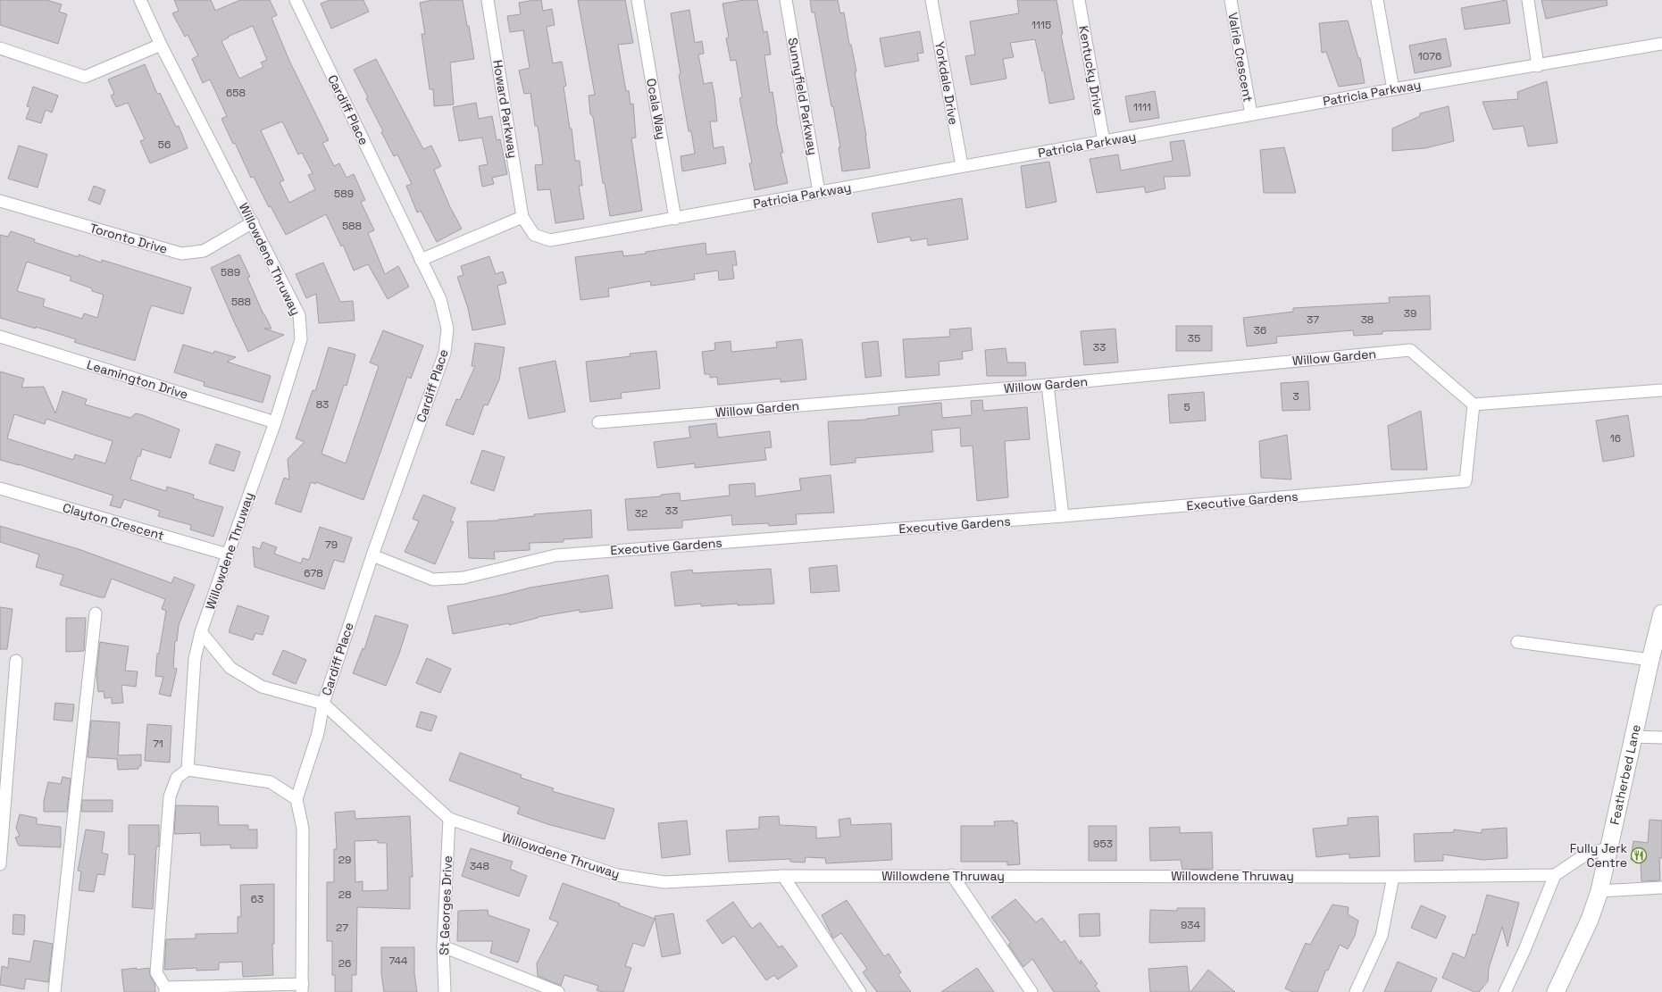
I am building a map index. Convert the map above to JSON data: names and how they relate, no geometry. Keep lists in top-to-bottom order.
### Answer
{
  "streets": {
    "main road": ["Featherbed Lane"],
    "street": [
      "Valrie Crescent",
      "Kentucky Drive",
      "Yorkdale Drive",
      "Patricia Parkway",
      "Sunnyfield Parkway",
      "Howard Parkway",
      "Ocala Way",
      "Cardiff Place",
      "Toronto Drive",
      "Willowdene Thruway",
      "Willow Garden",
      "Leamington Drive",
      "Executive Gardens",
      "Clayton Crescent",
      "St Georges Drive"
    ]
  },
  "crossings": [
    ["Valrie Crescent", "Patricia Parkway"],
    ["Kentucky Drive", "Patricia Parkway"],
    ["Yorkdale Drive", "Patricia Parkway"],
    ["Patricia Parkway", "Sunnyfield Parkway"],
    ["Patricia Parkway", "Howard Parkway"],
    ["Patricia Parkway", "Ocala Way"],
    ["Cardiff Place", "Willowdene Thruway"],
    ["Cardiff Place", "Executive Gardens"],
    ["Toronto Drive", "Willowdene Thruway"],
    ["Willowdene Thruway", "Leamington Drive"],
    ["Willowdene Thruway", "Clayton Crescent"],
    ["Willowdene Thruway", "St Georges Drive"],
    ["Willow Garden", "Executive Gardens"]
  ],
  "places": {
    "restaurant": ["Fully Jerk Centre"]
  },
  "house_numbers": [
    "1115",
    "1076",
    "658",
    "1111",
    "56",
    "589",
    "588",
    "589",
    "588",
    "39",
    "37",
    "38",
    "36",
    "35",
    "33",
    "3",
    "83",
    "5",
    "16",
    "33",
    "32",
    "79",
    "678",
    "71",
    "953",
    "29",
    "348",
    "28",
    "63",
    "934",
    "27",
    "744",
    "26"
  ]
}
